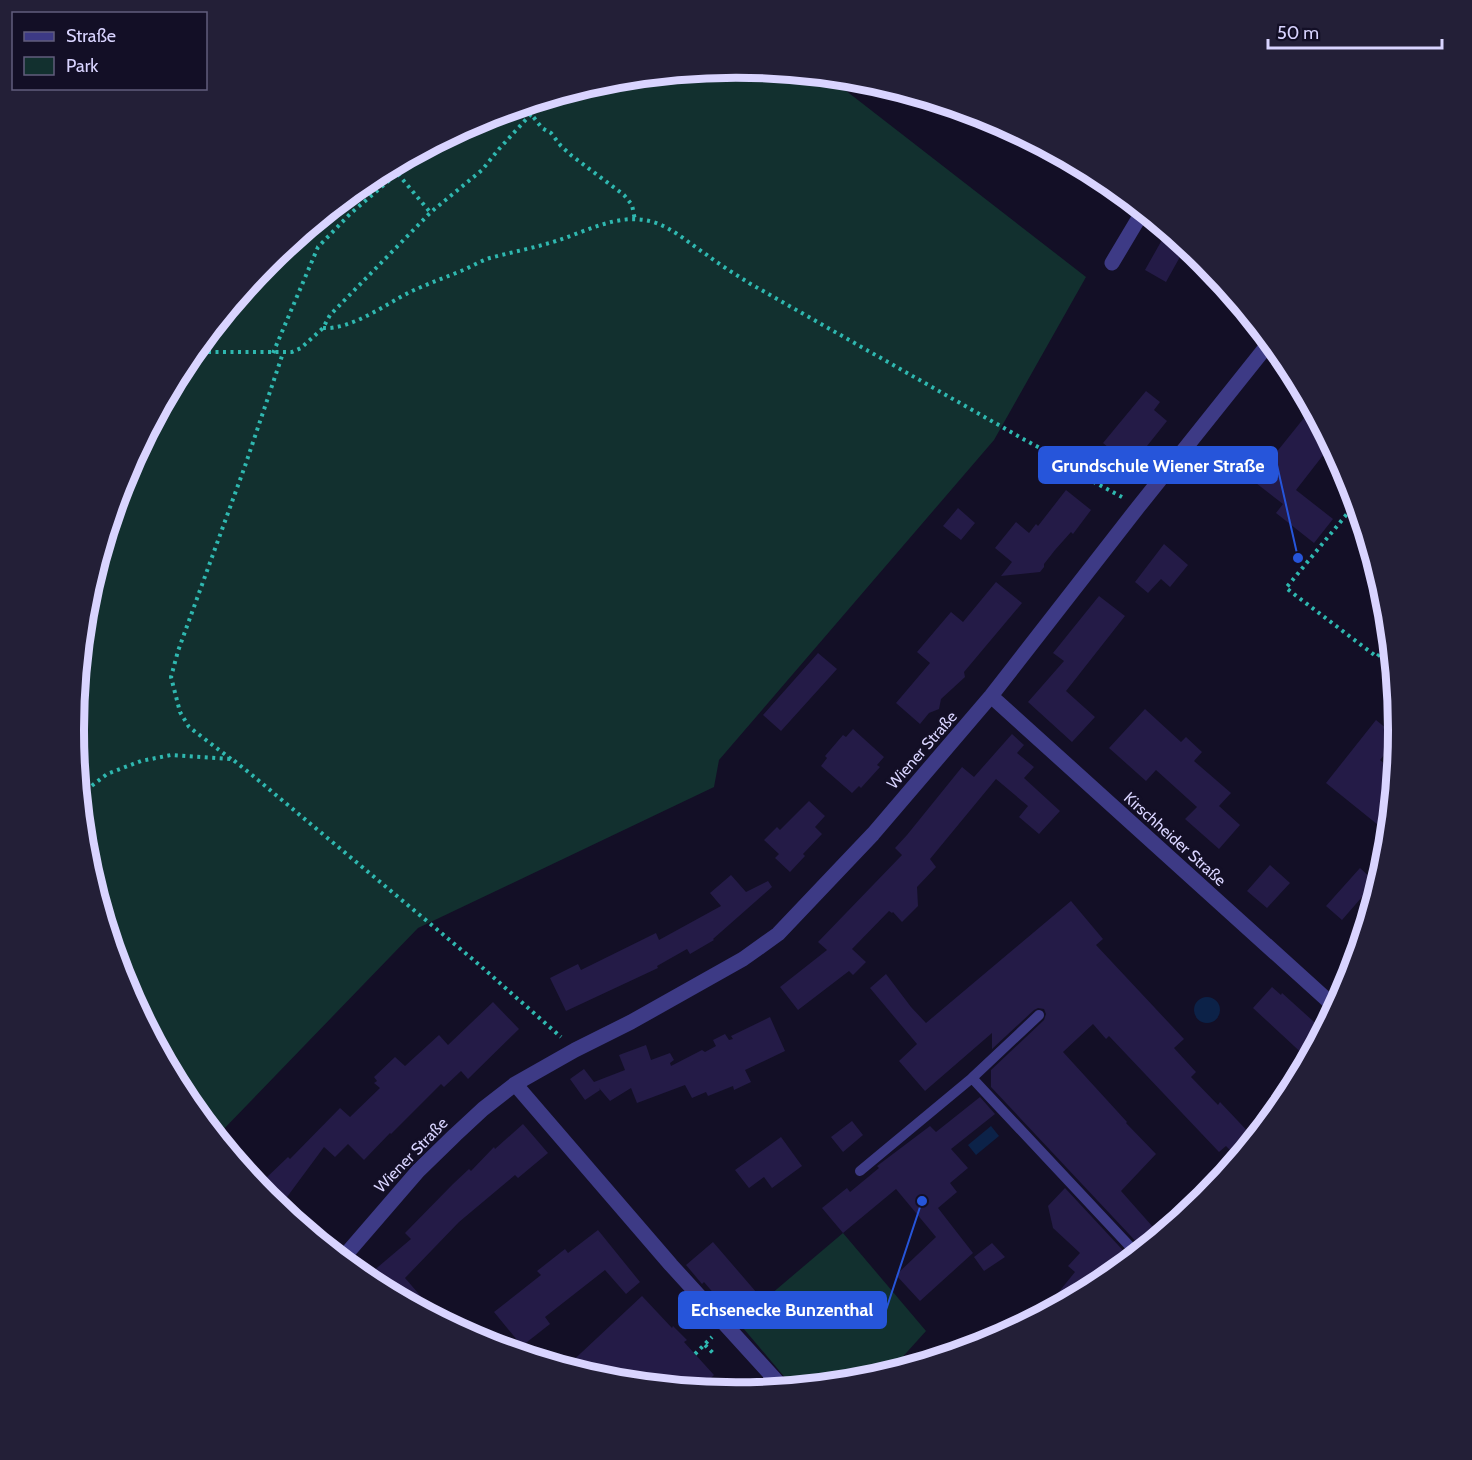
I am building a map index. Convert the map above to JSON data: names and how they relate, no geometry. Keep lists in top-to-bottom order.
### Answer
{
  "streets": {
    "street": ["Wiener Straße", "Kirschheider Straße"]
  },
  "crossings": [
    ["Wiener Straße", "Kirschheider Straße"]
  ],
  "places": ["Grundschule Wiener Straße", "Echsenecke Bunzenthal"],
  "legend": ["Straße", "Park"],
  "scale_bar": "50 m"
}
